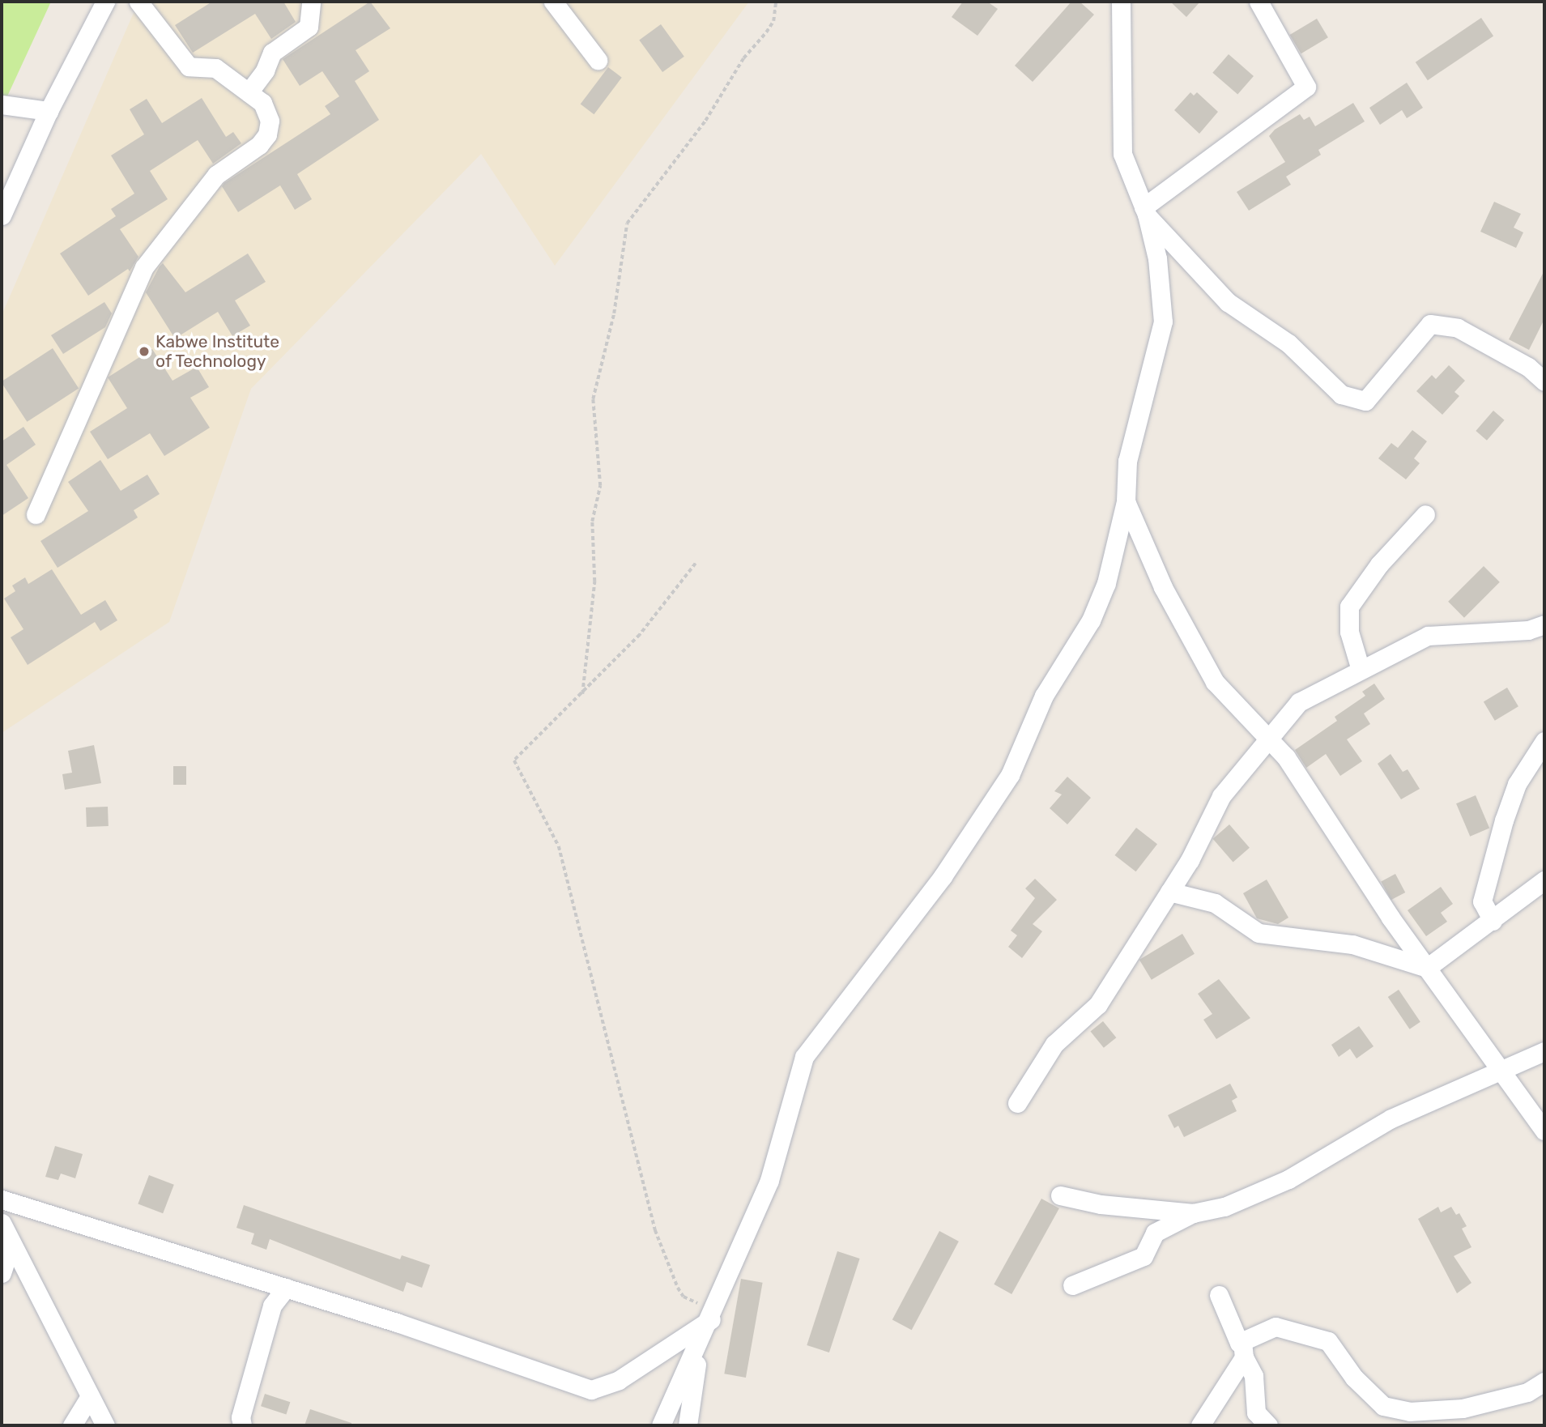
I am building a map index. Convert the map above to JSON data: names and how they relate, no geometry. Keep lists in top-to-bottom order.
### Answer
{
  "places": ["Kabwe Institute of Technology"]
}
